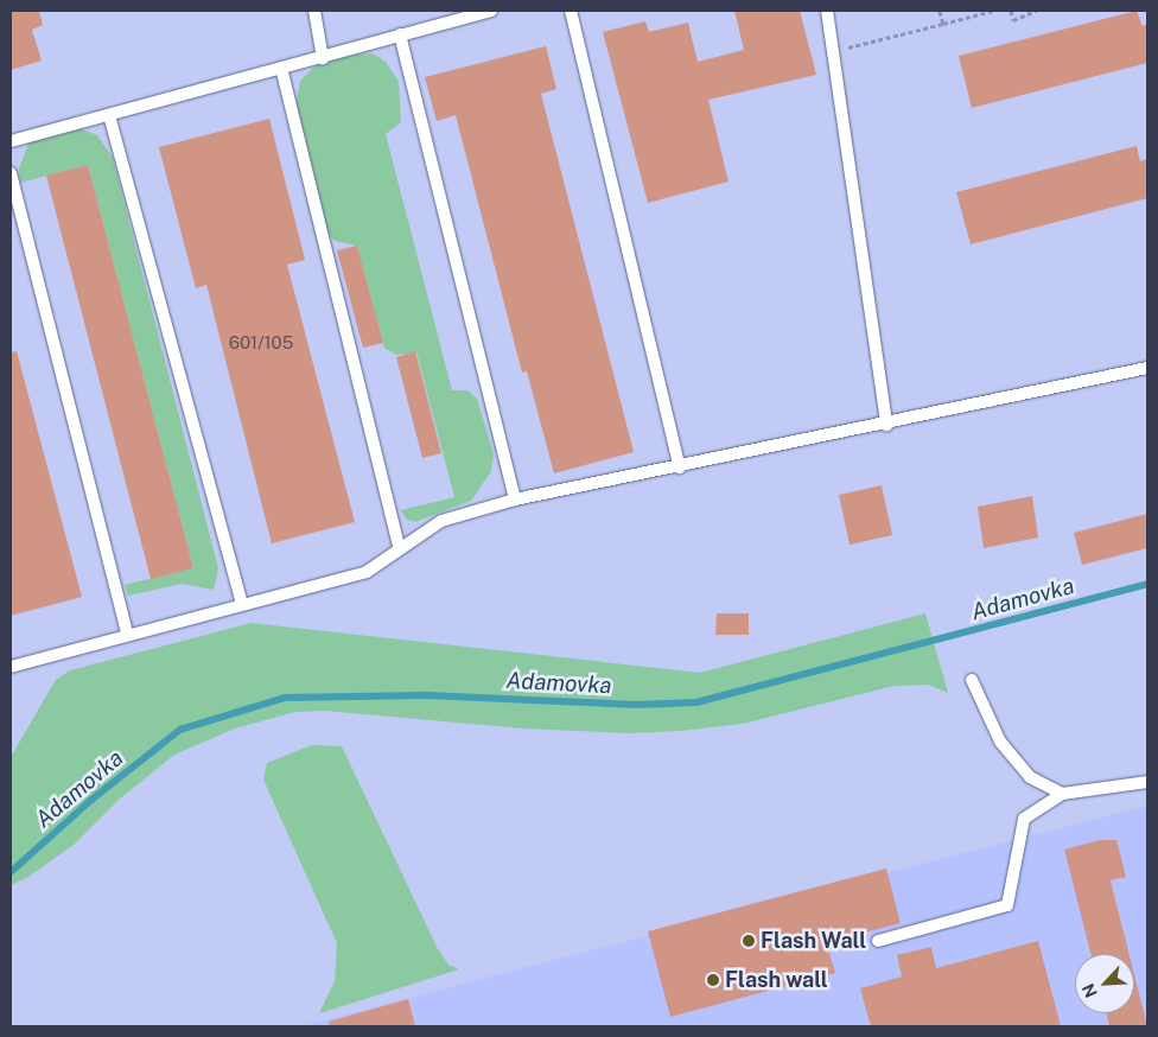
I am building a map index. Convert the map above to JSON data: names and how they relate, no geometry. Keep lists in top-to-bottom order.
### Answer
{
  "water": ["Adamovka"],
  "places": ["Flash Wall", "Flash wall"],
  "house_numbers": ["601/105"],
  "north": "bottom left"
}
